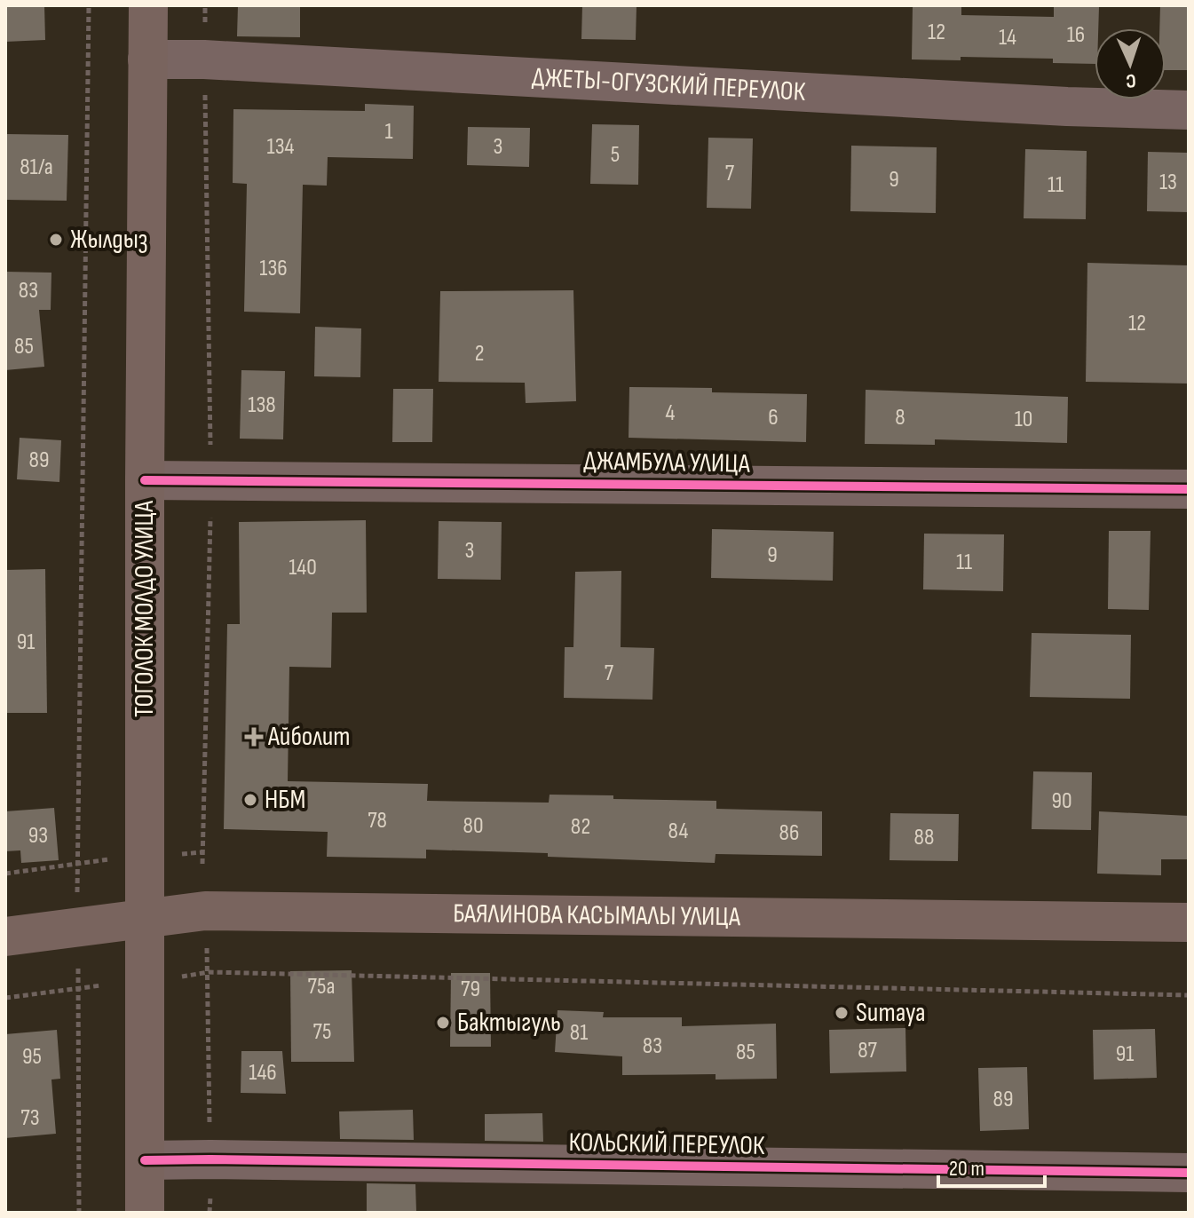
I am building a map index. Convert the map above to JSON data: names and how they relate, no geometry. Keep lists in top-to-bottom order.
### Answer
{
  "streets": {
    "main road": ["ТОГОЛОК МОЛДО УЛИЦА", "БАЯЛИНОВА КАСЫМАЛЫ УЛИЦА"],
    "street": ["ДЖЕТЫ-ОГУЗСКИЙ ПЕРЕУЛОК", "ДЖАМБУЛА УЛИЦА", "КОЛЬСКИЙ ПЕРЕУЛОК"]
  },
  "crossings": [
    ["ДЖЕТЫ-ОГУЗСКИЙ ПЕРЕУЛОК", "ТОГОЛОК МОЛДО УЛИЦА"],
    ["ДЖАМБУЛА УЛИЦА", "ТОГОЛОК МОЛДО УЛИЦА"],
    ["ТОГОЛОК МОЛДО УЛИЦА", "БАЯЛИНОВА КАСЫМАЛЫ УЛИЦА"],
    ["ТОГОЛОК МОЛДО УЛИЦА", "КОЛЬСКИЙ ПЕРЕУЛОК"]
  ],
  "places": {
    "other": [
      "Жылдыз",
      "НБМ",
      "Sumaya",
      "Бактыгуль"
    ],
    "health": ["Айболит"]
  },
  "house_numbers": [
    "12",
    "16",
    "14",
    "1",
    "134",
    "3",
    "5",
    "81/а",
    "7",
    "9",
    "13",
    "11",
    "136",
    "83",
    "12",
    "85",
    "2",
    "138",
    "4",
    "6",
    "8",
    "10",
    "89",
    "3",
    "9",
    "11",
    "140",
    "91",
    "7",
    "90",
    "78",
    "80",
    "82",
    "84",
    "86",
    "93",
    "88",
    "75а",
    "79",
    "75",
    "81",
    "83",
    "87",
    "85",
    "91",
    "95",
    "146",
    "89",
    "73"
  ],
  "scale_bar": "20 m",
  "north": "bottom"
}
